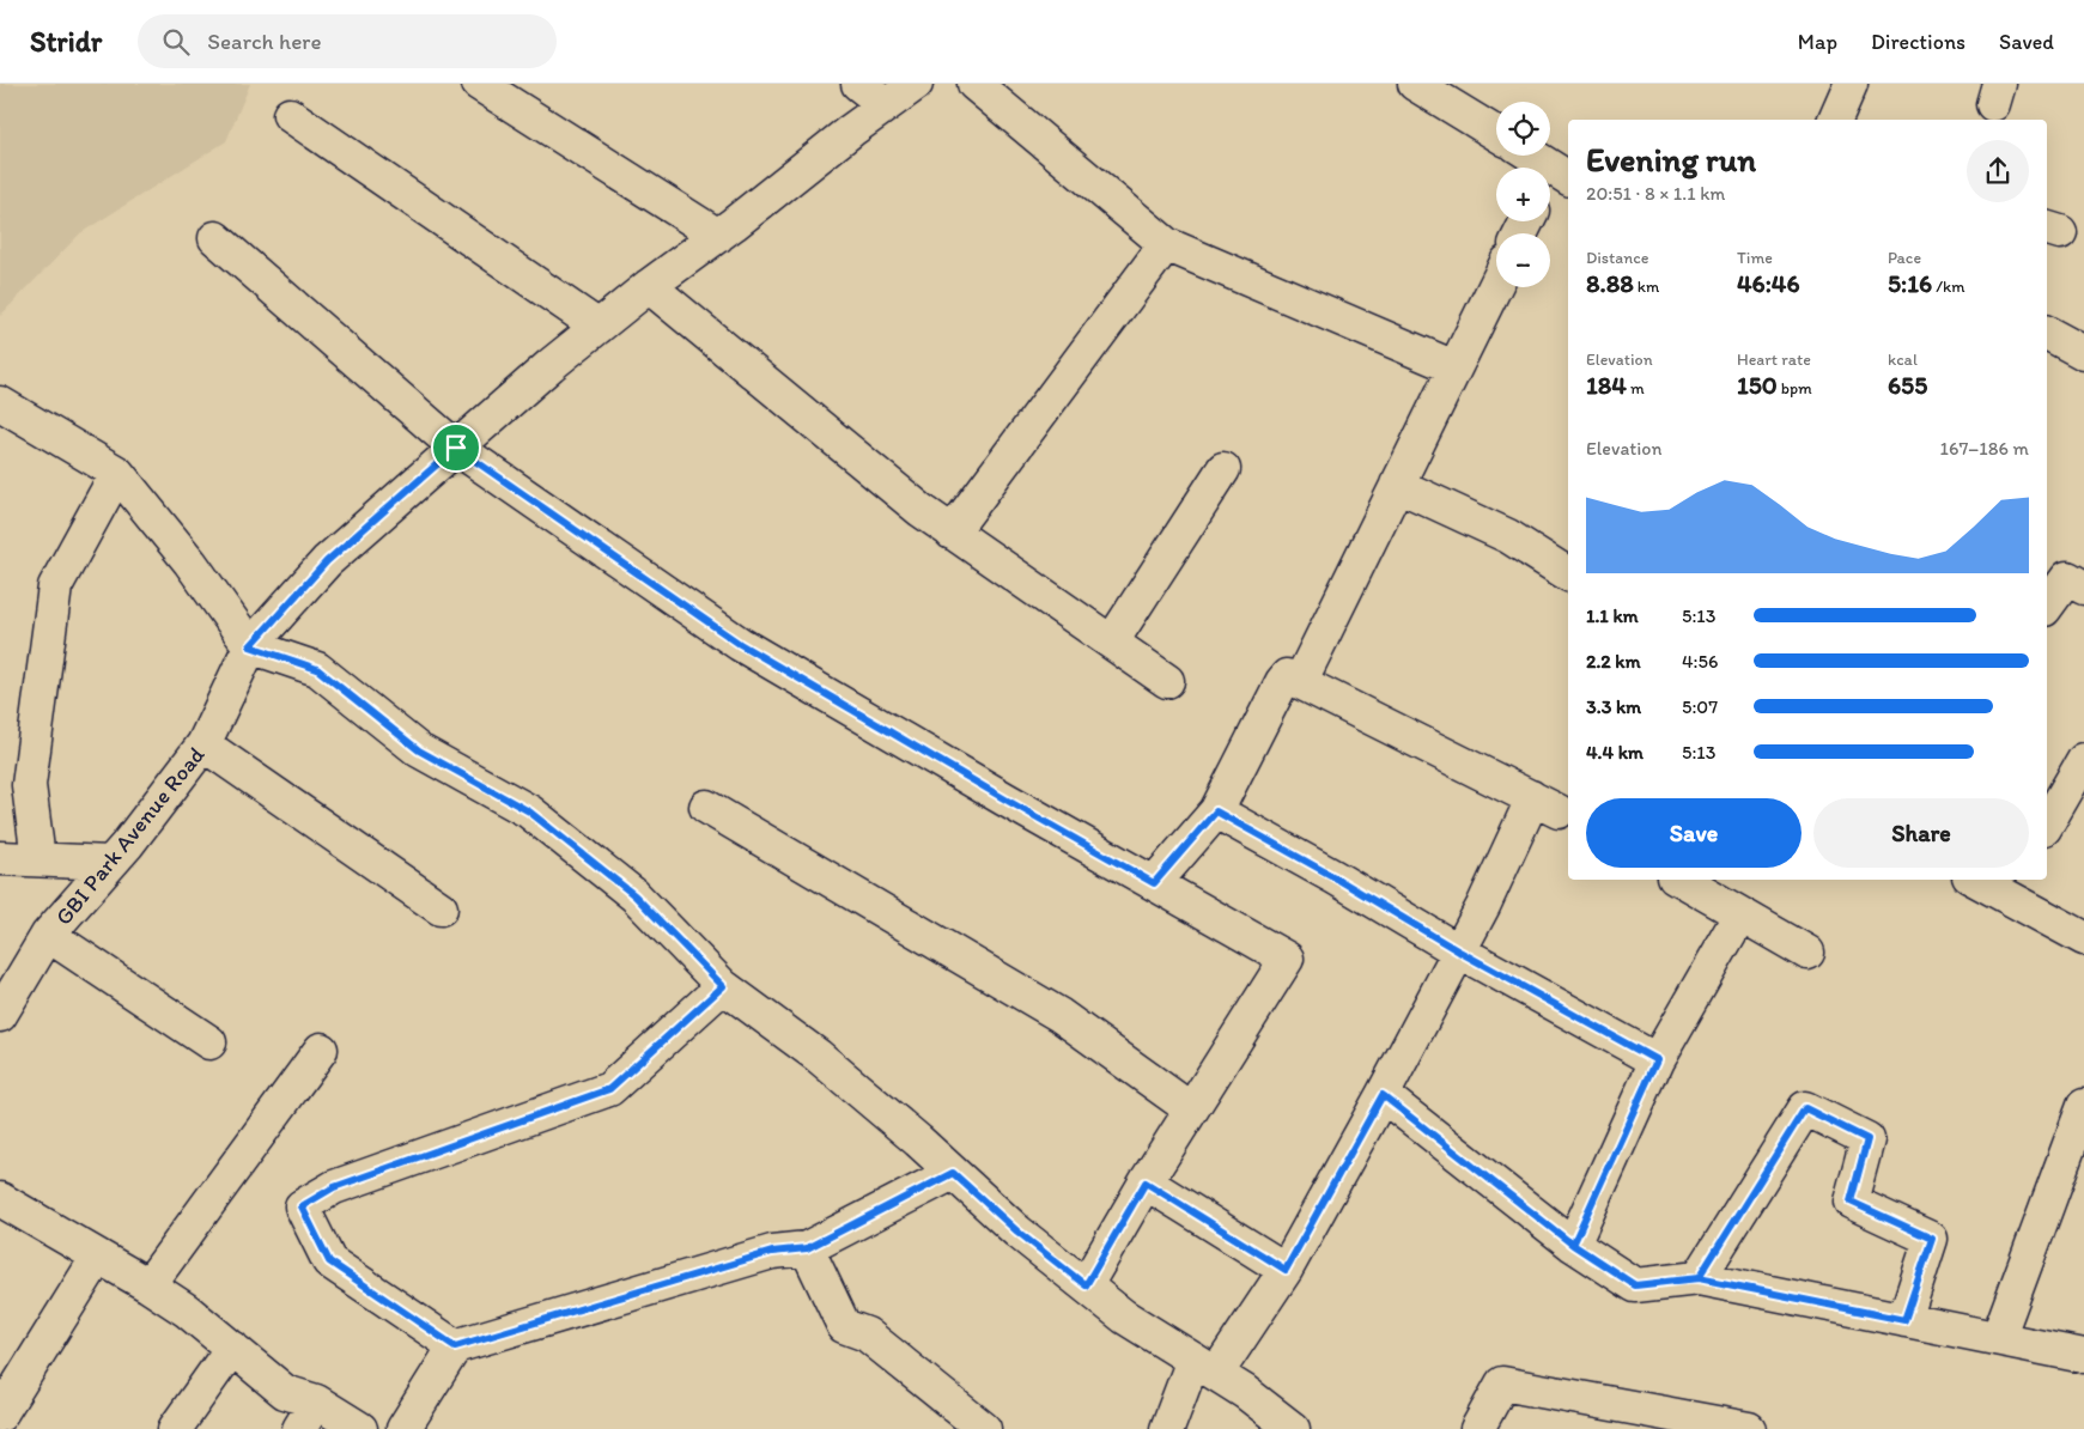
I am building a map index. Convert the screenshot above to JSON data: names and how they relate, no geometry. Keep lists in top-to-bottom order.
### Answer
{
  "streets": {
    "street": ["GBI Park Avenue Road"]
  },
  "page": {
    "header": "Stridr",
    "search": "Search here",
    "nav": ["Map", "Directions", "Saved"],
    "map_buttons": ["+", "−"],
    "heading": ["Evening run", "20:51 · 8 × 1.1 km"],
    "stats": [
      ["Distance", "8.88 km"],
      ["Time", "46:46"],
      ["Pace", "5:16 /km"],
      ["Elevation", "184 m"],
      ["Heart rate", "150 bpm"],
      ["kcal", "655"]
    ],
    "chart": ["Elevation", "167–186 m"],
    "list": [
      {
        "name": "1.1 km",
        "note": "5:13"
      },
      {
        "name": "2.2 km",
        "note": "4:56"
      },
      {
        "name": "3.3 km",
        "note": "5:07"
      },
      {
        "name": "4.4 km",
        "note": "5:13"
      }
    ],
    "buttons": ["Save", "Share"]
  }
}
